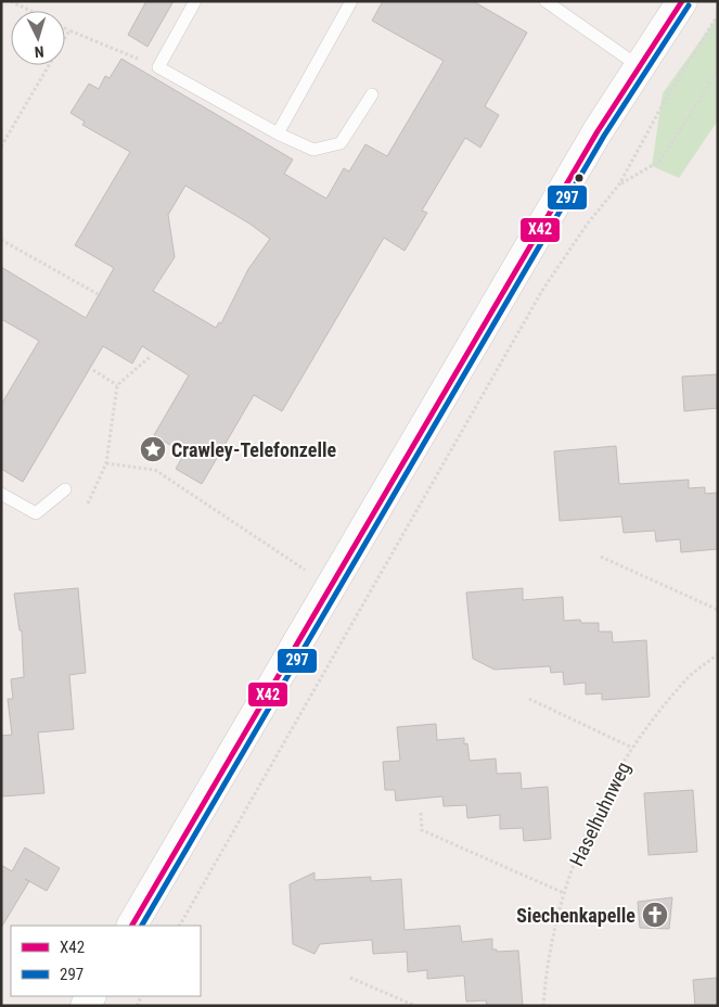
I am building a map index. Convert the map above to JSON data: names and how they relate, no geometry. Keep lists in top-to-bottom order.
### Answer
{
  "streets": {
    "path": ["Haselhuhnweg"]
  },
  "places": {
    "place": ["Crawley-Telefonzelle"],
    "church": ["Siechenkapelle"]
  },
  "lines": ["transit line X42", "transit line 297"],
  "legend": ["X42", "297"],
  "north": "bottom"
}
